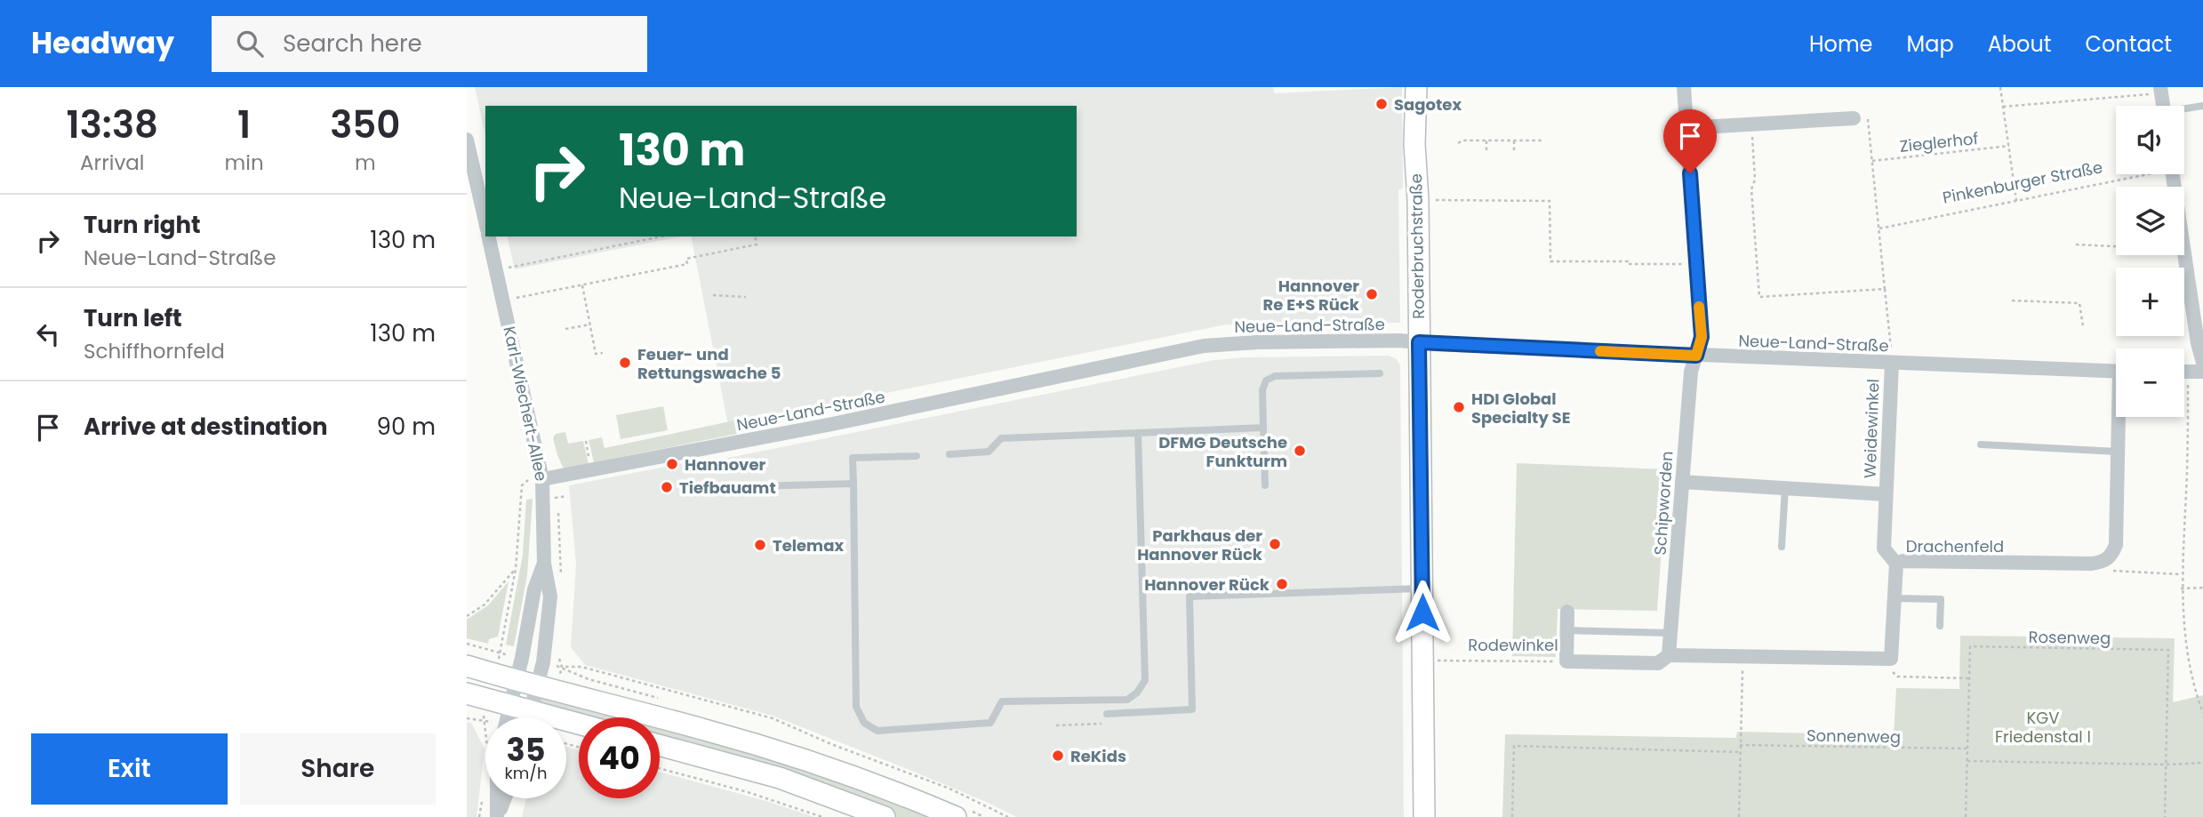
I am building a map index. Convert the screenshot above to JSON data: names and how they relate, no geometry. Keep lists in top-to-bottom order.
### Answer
{
  "streets": {
    "main road": ["Roderbruchstraße"],
    "street": [
      "Neue-Land-Straße",
      "Karl-Wiechert-Allee",
      "Weidewinkel",
      "Schipworden",
      "Drachenfeld",
      "Rodewinkel"
    ],
    "path": [
      "Zieglerhof",
      "Pinkenburger Straße",
      "Rosenweg",
      "Sonnenweg"
    ]
  },
  "crossings": [
    ["Roderbruchstraße", "Neue-Land-Straße"],
    ["Roderbruchstraße", "Rodewinkel"],
    ["Neue-Land-Straße", "Karl-Wiechert-Allee"],
    ["Neue-Land-Straße", "Weidewinkel"],
    ["Neue-Land-Straße", "Schipworden"],
    ["Weidewinkel", "Schipworden"],
    ["Weidewinkel", "Drachenfeld"],
    ["Schipworden", "Drachenfeld"],
    ["Schipworden", "Rodewinkel"],
    ["Drachenfeld", "Rodewinkel"]
  ],
  "parks": ["KGV Friedenstal I"],
  "places": [
    "Sagotex",
    "Hannover Re E+S Rück",
    "Feuer- und Rettungswache 5",
    "HDI Global Specialty SE",
    "DFMG Deutsche Funkturm",
    "Hannover",
    "Tiefbauamt",
    "Parkhaus der Hannover Rück",
    "Telemax",
    "Hannover Rück",
    "ReKids"
  ],
  "page": {
    "header": "Headway",
    "search": "Search here",
    "nav": [
      "Home",
      "Map",
      "About",
      "Contact"
    ],
    "eta": [
      "13:38",
      "Arrival",
      "1",
      "min",
      "350",
      "m"
    ],
    "map_buttons": ["+", "−"],
    "turn": ["130 m", "Neue-Land-Straße"],
    "list": [
      {
        "name": "Turn right",
        "note": "Neue-Land-Straße",
        "value": "130 m"
      },
      {
        "name": "Turn left",
        "note": "Schiffhornfeld",
        "value": "130 m"
      },
      {
        "name": "Arrive at destination",
        "value": "90 m"
      }
    ],
    "speed": "35 km/h",
    "limit": "40",
    "buttons": ["Exit", "Share"]
  }
}
